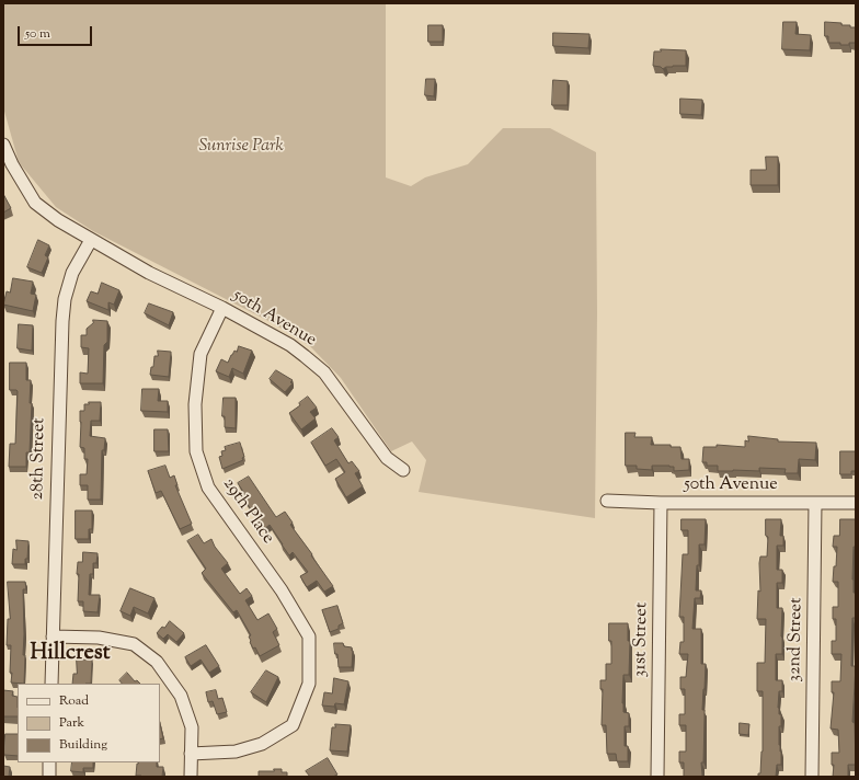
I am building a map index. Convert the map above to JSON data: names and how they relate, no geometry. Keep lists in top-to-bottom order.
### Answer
{
  "streets": {
    "street": [
      "50th Avenue",
      "28th Street",
      "29th Place",
      "31st Street",
      "32nd Street"
    ]
  },
  "crossings": [
    ["50th Avenue", "28th Street"],
    ["50th Avenue", "29th Place"],
    ["50th Avenue", "31st Street"],
    ["50th Avenue", "32nd Street"]
  ],
  "districts": ["Hillcrest"],
  "parks": ["Sunrise Park"],
  "legend": ["Road", "Park", "Building"],
  "scale_bar": "50 m"
}
